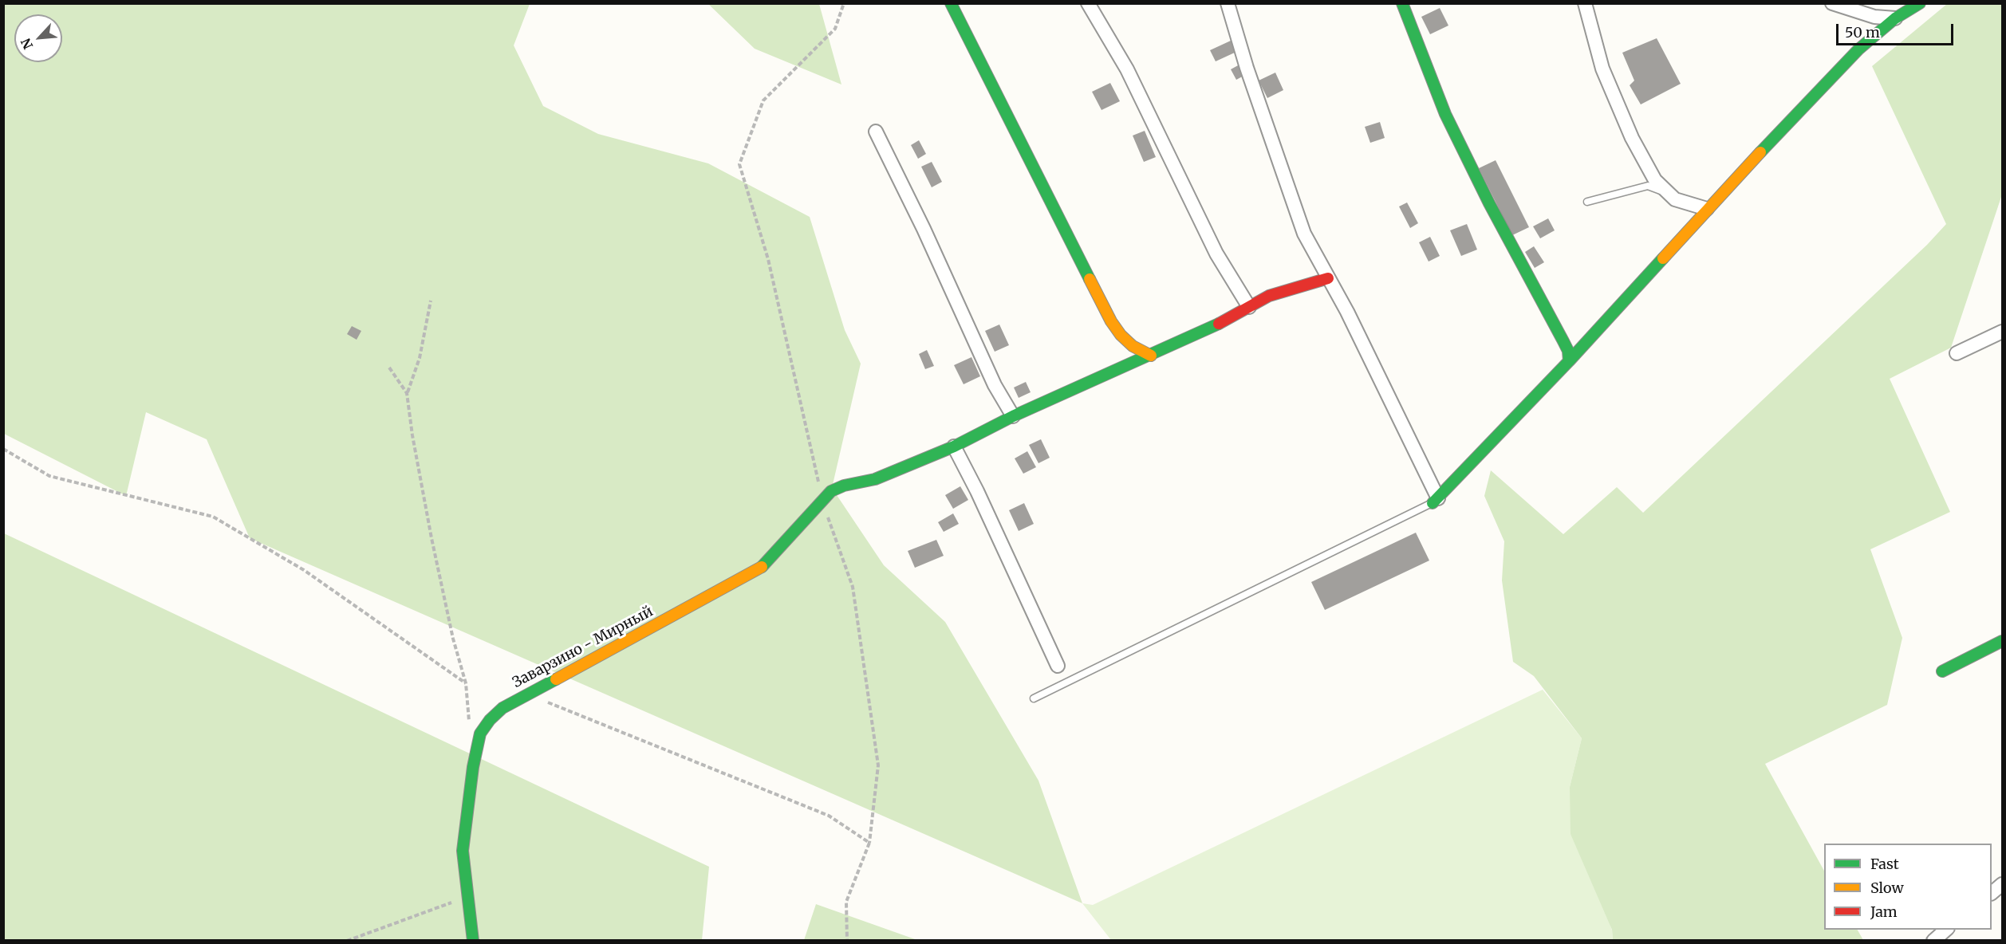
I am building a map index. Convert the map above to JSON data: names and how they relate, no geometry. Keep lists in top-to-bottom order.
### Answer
{
  "streets": {
    "street": ["Заварзино - Мирный"]
  },
  "legend": ["Fast", "Slow", "Jam"],
  "scale_bar": "50 m",
  "north": "bottom left"
}
